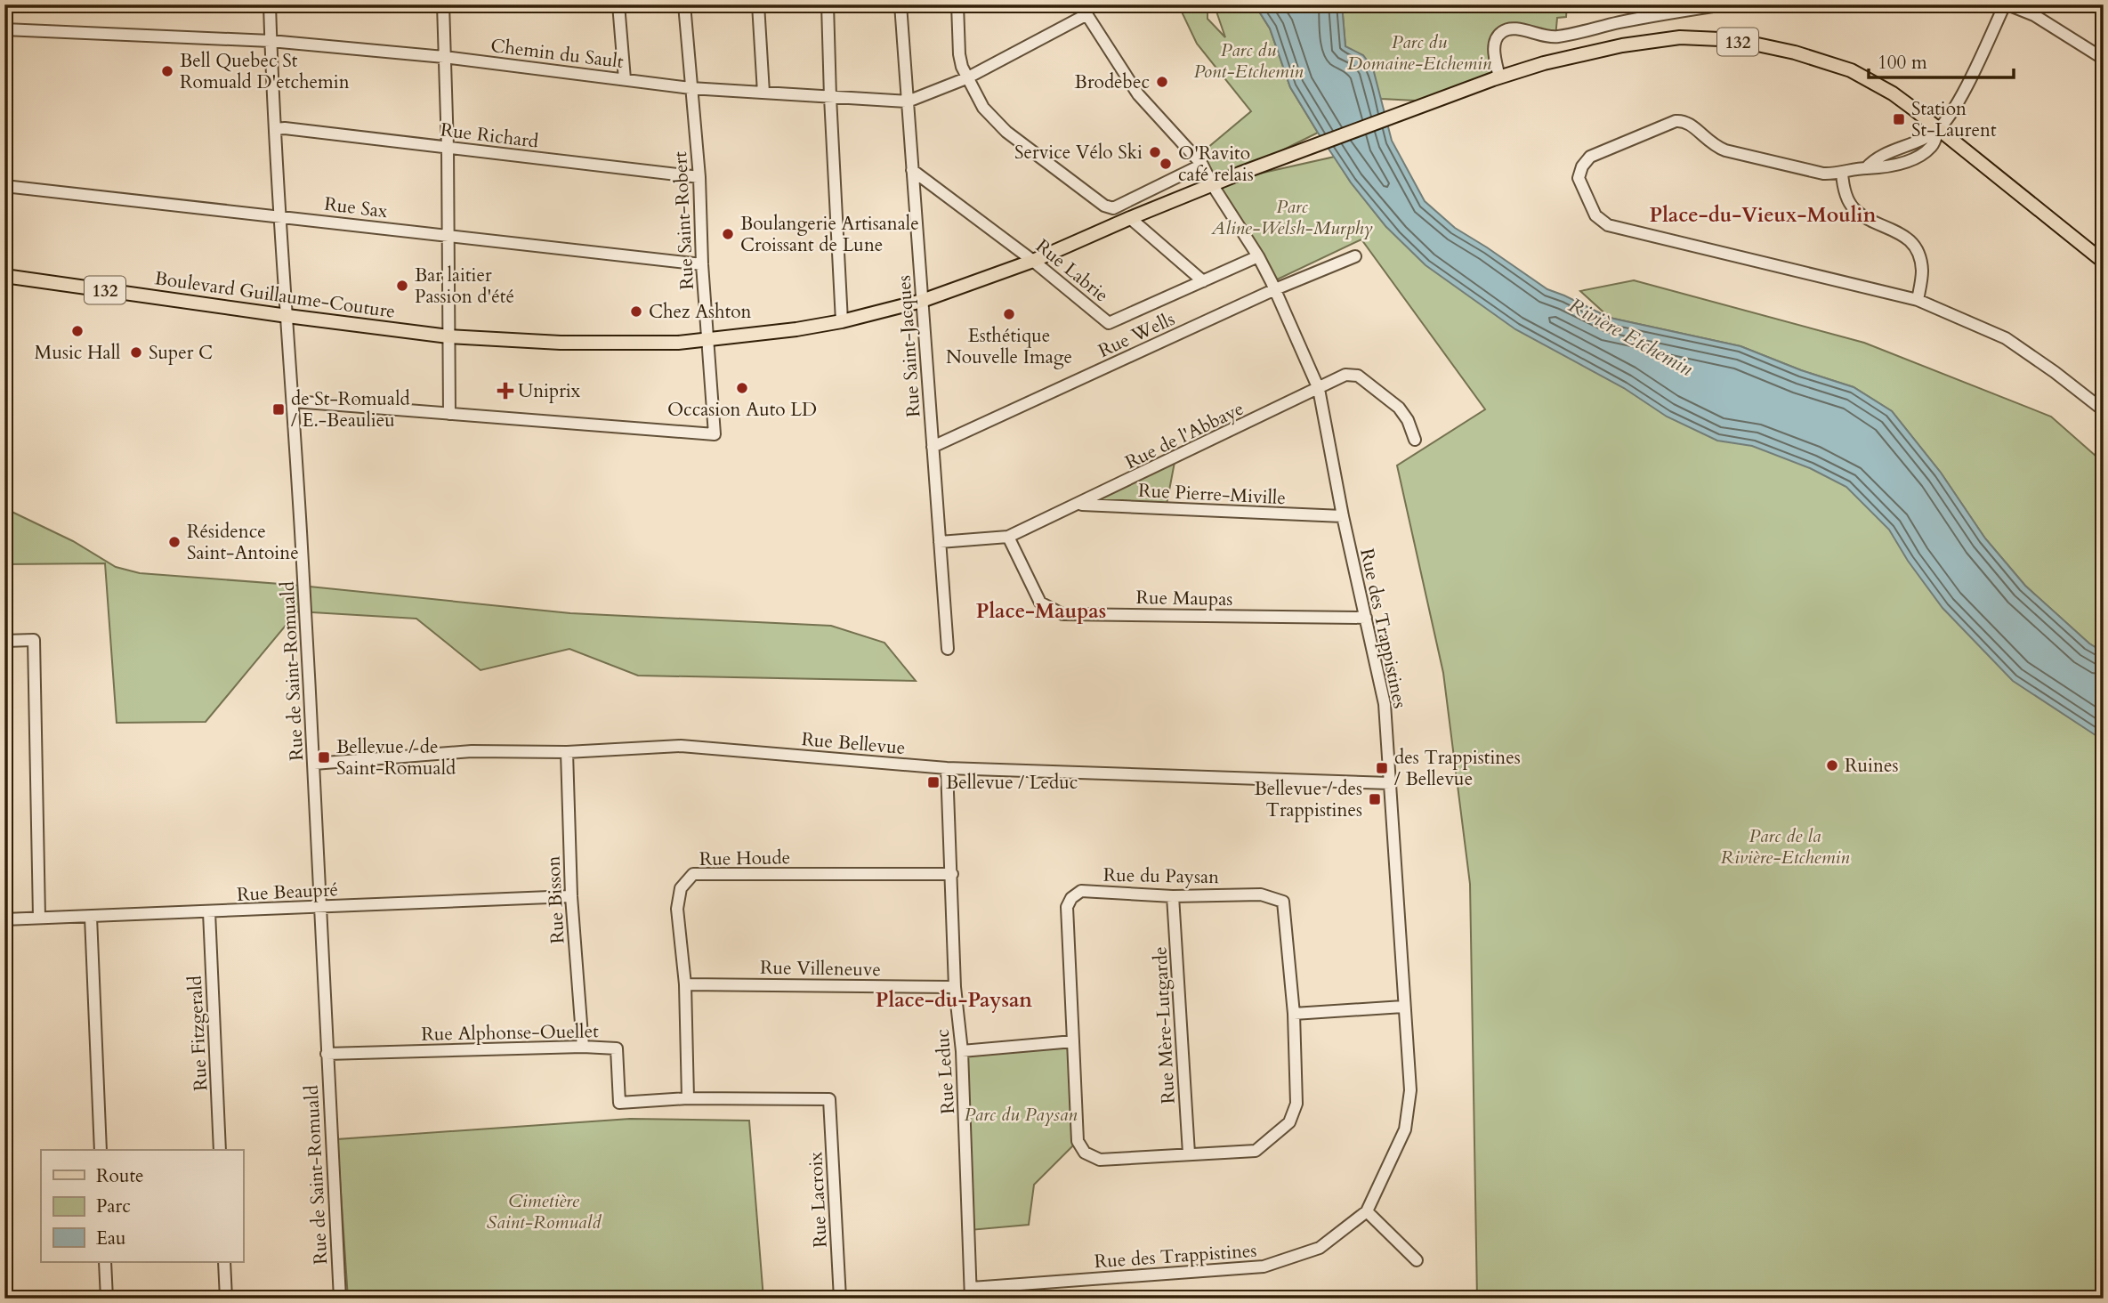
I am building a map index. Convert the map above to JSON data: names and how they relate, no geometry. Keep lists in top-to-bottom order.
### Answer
{
  "streets": {
    "main road": ["132", "Boulevard Guillaume-Couture"],
    "street": [
      "Chemin du Sault",
      "Rue Richard",
      "Rue Sax",
      "Rue Saint-Robert",
      "Rue Labrie",
      "Rue Wells",
      "Rue Saint-Jacques",
      "Rue de l'Abbaye",
      "Rue Pierre-Miville",
      "Rue Maupas",
      "Rue des Trappistines",
      "Rue de Saint-Romuald",
      "Rue Bellevue",
      "Rue Houde",
      "Rue du Paysan",
      "Rue Beaupré",
      "Rue Bisson",
      "Rue Villeneuve",
      "Rue Mère-Lutgarde",
      "Rue Alphonse-Ouellet",
      "Rue Fitzgerald",
      "Rue Leduc",
      "Rue Lacroix"
    ]
  },
  "crossings": [
    ["Chemin du Sault", "Rue Saint-Robert"],
    ["Chemin du Sault", "Rue Saint-Jacques"],
    ["Chemin du Sault", "Rue des Trappistines"],
    ["Chemin du Sault", "Rue de Saint-Romuald"],
    ["Rue Richard", "Rue Saint-Robert"],
    ["Rue Richard", "Rue de Saint-Romuald"],
    ["Rue Sax", "Rue Saint-Robert"],
    ["Rue Sax", "Rue de Saint-Romuald"],
    ["Rue Saint-Robert", "Boulevard Guillaume-Couture"],
    ["Rue Labrie", "Boulevard Guillaume-Couture"],
    ["Rue Labrie", "Rue Saint-Jacques"],
    ["Rue Labrie", "Rue des Trappistines"],
    ["Boulevard Guillaume-Couture", "Rue Saint-Jacques"],
    ["Boulevard Guillaume-Couture", "Rue des Trappistines"],
    ["Boulevard Guillaume-Couture", "Rue de Saint-Romuald"],
    ["Rue Wells", "Rue Saint-Jacques"],
    ["Rue Wells", "Rue des Trappistines"],
    ["Rue Saint-Jacques", "Rue de l'Abbaye"],
    ["Rue de l'Abbaye", "Rue Pierre-Miville"],
    ["Rue de l'Abbaye", "Rue Maupas"],
    ["Rue de l'Abbaye", "Rue des Trappistines"],
    ["Rue Pierre-Miville", "Rue des Trappistines"],
    ["Rue Maupas", "Rue des Trappistines"],
    ["Rue des Trappistines", "Rue Bellevue"],
    ["Rue des Trappistines", "Rue Leduc"],
    ["Rue de Saint-Romuald", "Rue Bellevue"],
    ["Rue de Saint-Romuald", "Rue Beaupré"],
    ["Rue de Saint-Romuald", "Rue Alphonse-Ouellet"],
    ["Rue Bellevue", "Rue Bisson"],
    ["Rue Bellevue", "Rue Leduc"],
    ["Rue Houde", "Rue Villeneuve"],
    ["Rue Houde", "Rue Alphonse-Ouellet"],
    ["Rue Houde", "Rue Leduc"],
    ["Rue du Paysan", "Rue Mère-Lutgarde"],
    ["Rue Beaupré", "Rue Bisson"],
    ["Rue Beaupré", "Rue Fitzgerald"],
    ["Rue Bisson", "Rue Alphonse-Ouellet"],
    ["Rue Villeneuve", "Rue Leduc"],
    ["Rue Alphonse-Ouellet", "Rue Lacroix"]
  ],
  "districts": ["Place-du-Vieux-Moulin", "Place-Maupas", "Place-du-Paysan"],
  "water": ["Rivière Etchemin"],
  "parks": [
    "Parc du Domaine-Etchemin",
    "Parc du Pont-Etchemin",
    "Parc Aline-Welsh-Murphy",
    "Parc de la Rivière-Etchemin",
    "Parc du Paysan",
    "Cimetière Saint-Romuald"
  ],
  "places": {
    "other": [
      "Bell Quebec St Romuald D'etchemin",
      "Brodebec",
      "Service Vélo Ski",
      "O'Ravito café relais",
      "Boulangerie Artisanale Croissant de Lune",
      "Bar laitier Passion d'été",
      "Chez Ashton",
      "Esthétique Nouvelle Image",
      "Music Hall",
      "Super C",
      "Occasion Auto LD",
      "Résidence Saint-Antoine",
      "Ruines"
    ],
    "transit": [
      "Station St-Laurent",
      "de St-Romuald / E.-Beaulieu",
      "Bellevue / de Saint-Romuald",
      "des Trappistines / Bellevue",
      "Bellevue / Leduc",
      "Bellevue / des Trappistines"
    ],
    "health": ["Uniprix"]
  },
  "legend": ["Route", "Parc", "Eau"],
  "scale_bar": "100 m"
}
